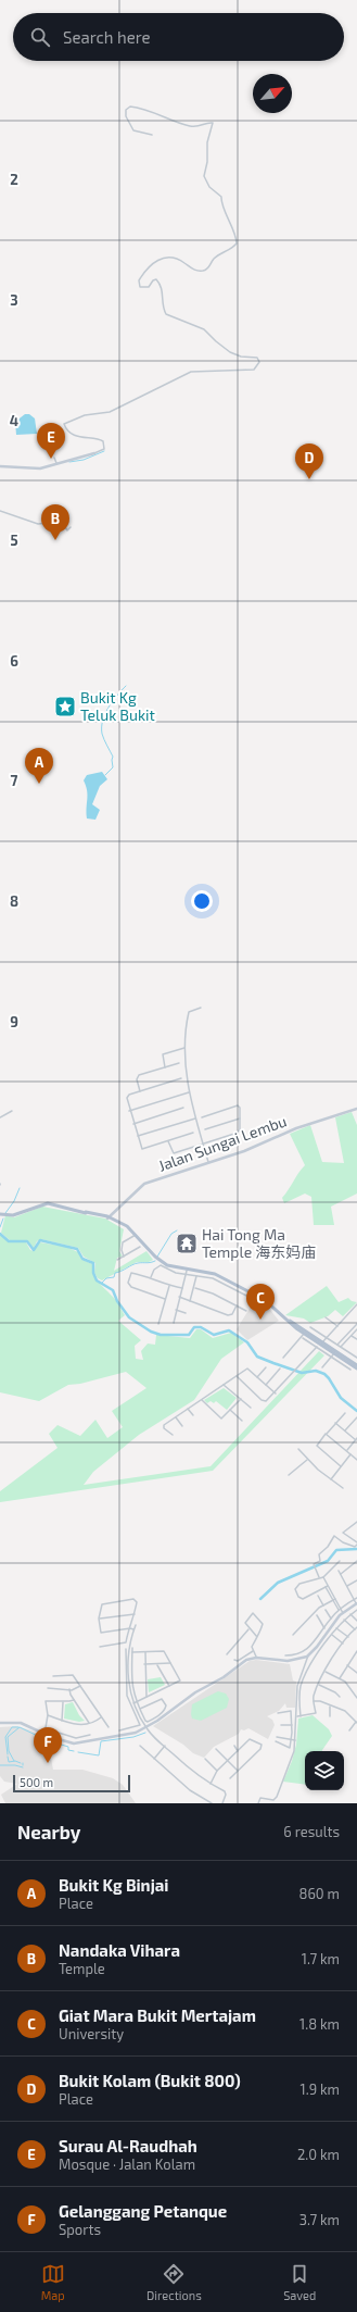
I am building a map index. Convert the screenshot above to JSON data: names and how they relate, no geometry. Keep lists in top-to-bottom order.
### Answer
{
  "streets": {
    "main road": ["Jalan Sungai Lembu"]
  },
  "places": {
    "place": ["Bukit Kg Teluk Bukit"],
    "temple": ["Hai Tong Ma Temple 海东妈庙"]
  },
  "scale_bar": "500 m",
  "north": "top right",
  "page": {
    "search": "Search here",
    "pins": [
      "E",
      "D",
      "B",
      "A",
      "C",
      "F"
    ],
    "scale": "500 m",
    "heading": ["Nearby", "6 results"],
    "list": [
      {
        "mark": "A",
        "name": "Bukit Kg Binjai",
        "note": "Place",
        "value": "860 m"
      },
      {
        "mark": "B",
        "name": "Nandaka Vihara",
        "note": "Temple",
        "value": "1.7 km"
      },
      {
        "mark": "C",
        "name": "Giat Mara Bukit Mertajam",
        "note": "University",
        "value": "1.8 km"
      },
      {
        "mark": "D",
        "name": "Bukit Kolam (Bukit 800)",
        "note": "Place",
        "value": "1.9 km"
      },
      {
        "mark": "E",
        "name": "Surau Al-Raudhah",
        "note": "Mosque · Jalan Kolam",
        "value": "2.0 km"
      },
      {
        "mark": "F",
        "name": "Gelanggang Petanque",
        "note": "Sports",
        "value": "3.7 km"
      }
    ],
    "nav": ["Map", "Directions", "Saved"]
  },
  "grid": {
    "rows": [
      "2",
      "3",
      "4",
      "5",
      "6",
      "7",
      "8",
      "9"
    ]
  }
}
